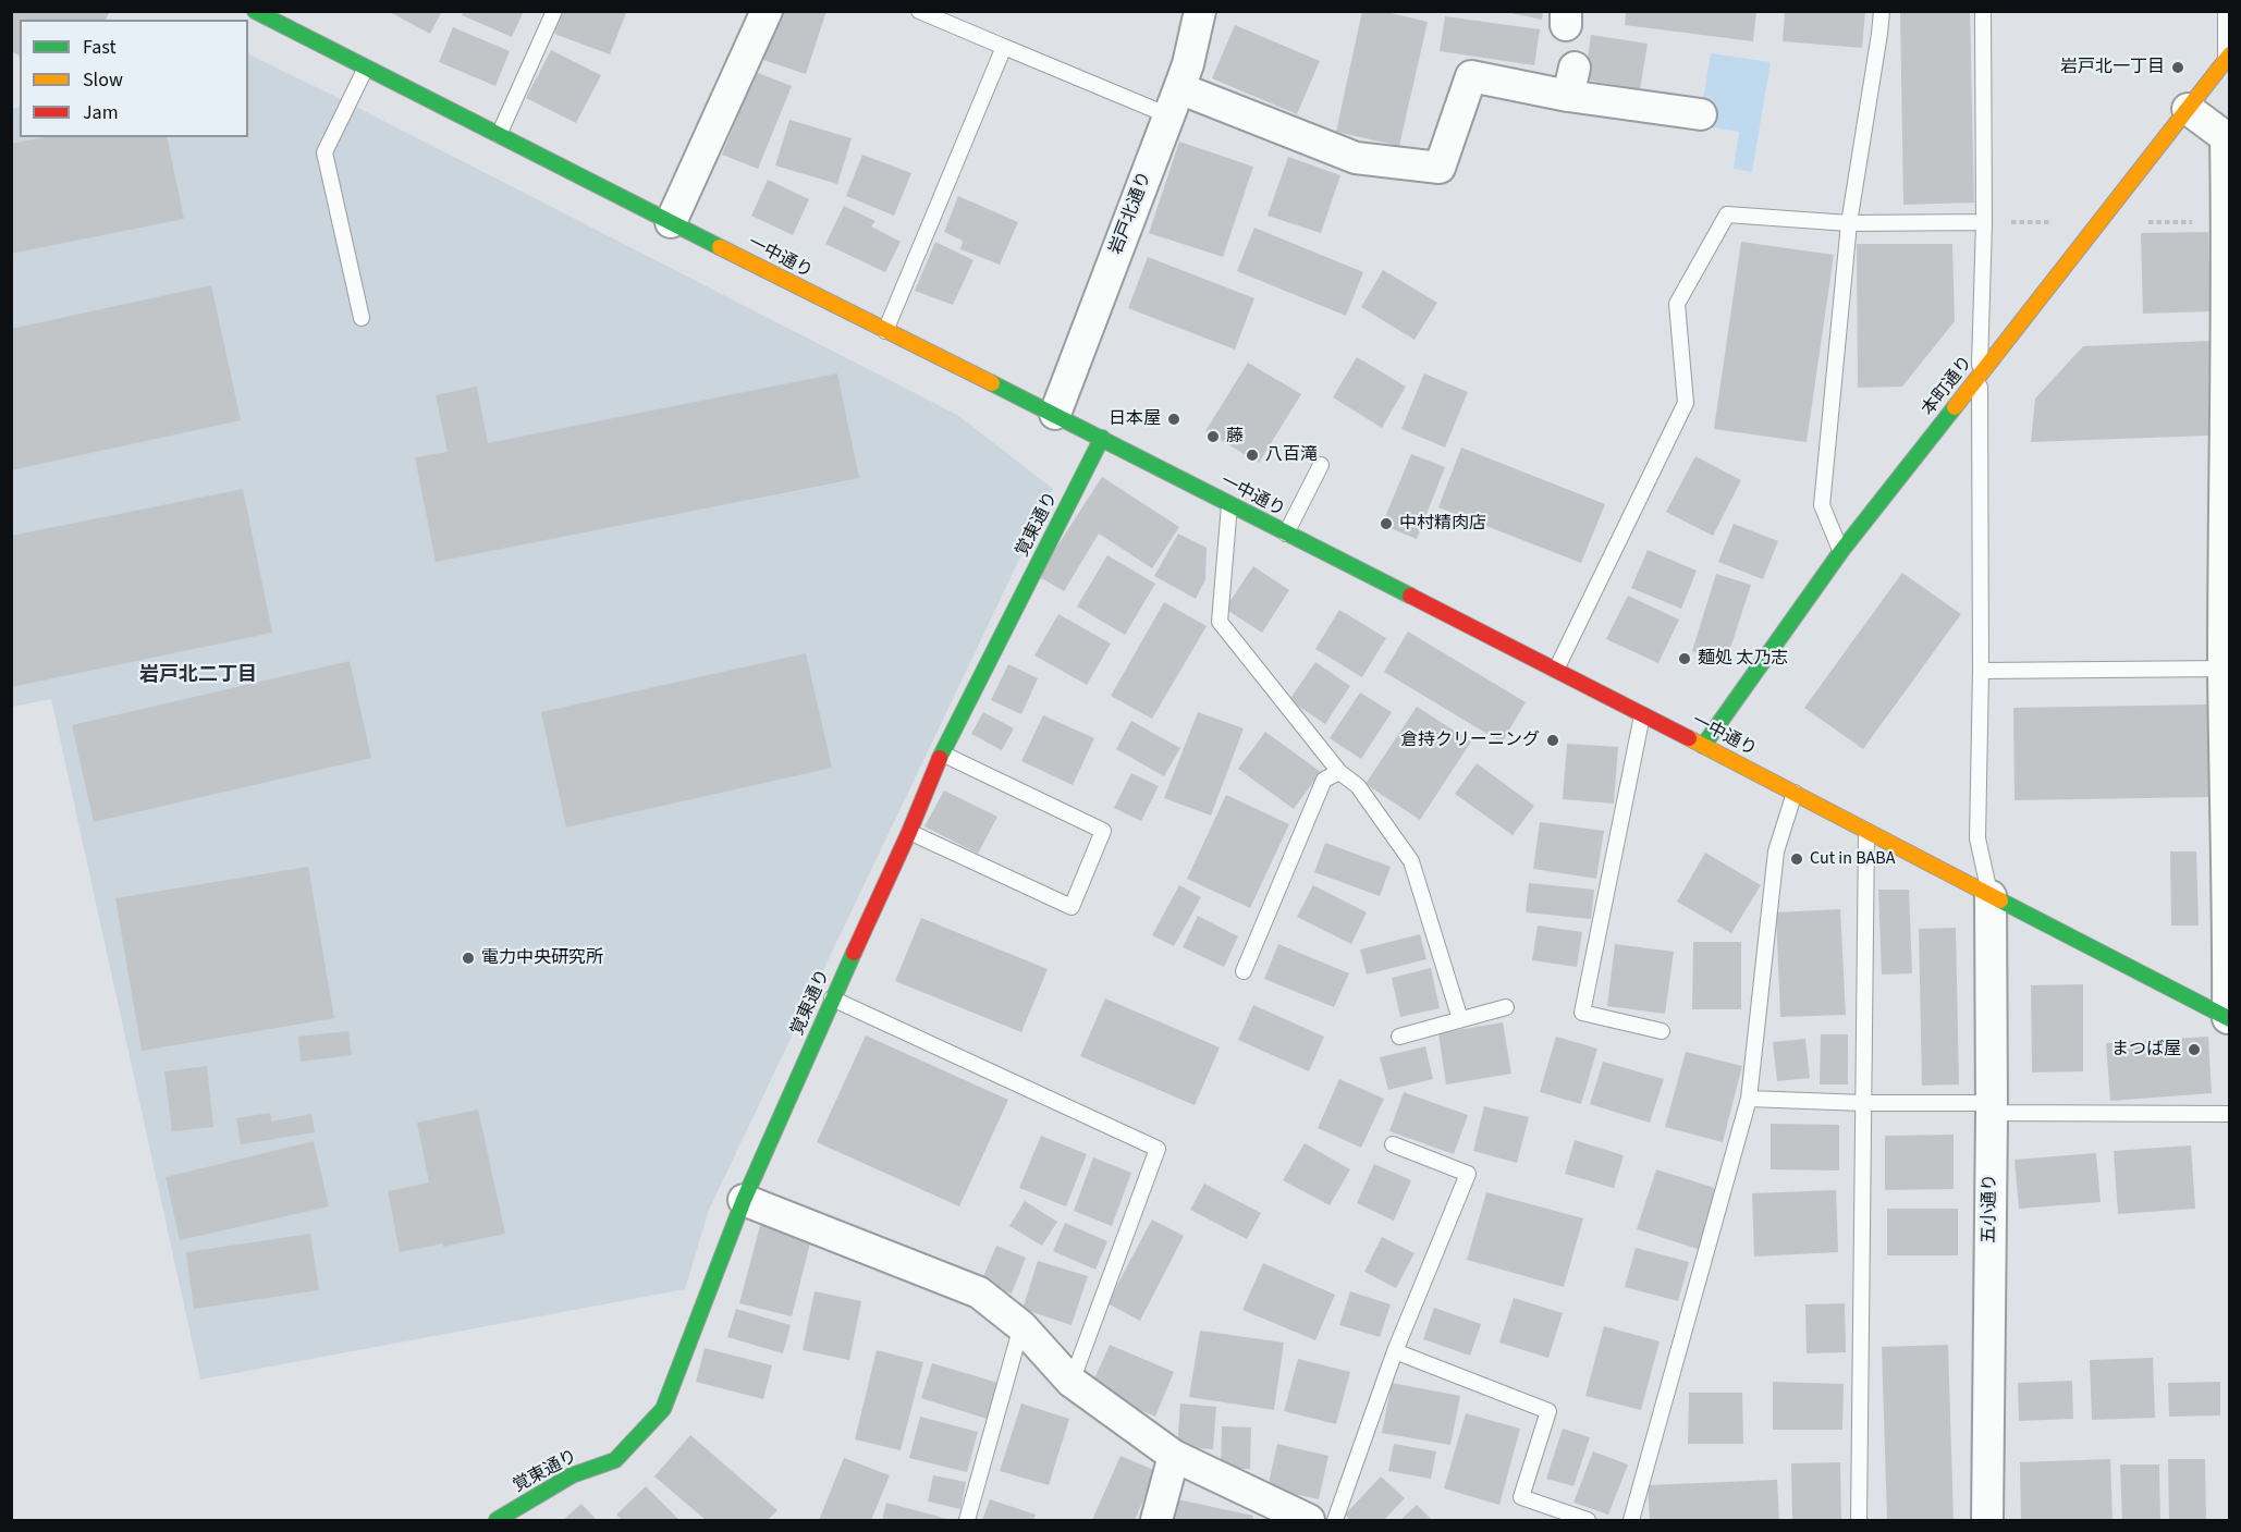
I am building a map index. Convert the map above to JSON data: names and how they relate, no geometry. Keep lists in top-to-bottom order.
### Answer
{
  "streets": {
    "street": [
      "岩戸北通り",
      "一中通り",
      "本町通り",
      "覚東通り",
      "五小通り"
    ]
  },
  "crossings": [
    ["岩戸北通り", "一中通り"],
    ["一中通り", "本町通り"],
    ["一中通り", "覚東通り"],
    ["一中通り", "五小通り"]
  ],
  "districts": ["岩戸北二丁目"],
  "places": [
    "岩戸北一丁目",
    "日本屋",
    "藤",
    "八百滝",
    "中村精肉店",
    "麺処 太乃志",
    "倉持クリーニング",
    "Cut in BABA",
    "電力中央研究所",
    "まつば屋"
  ],
  "legend": ["Fast", "Slow", "Jam"]
}
